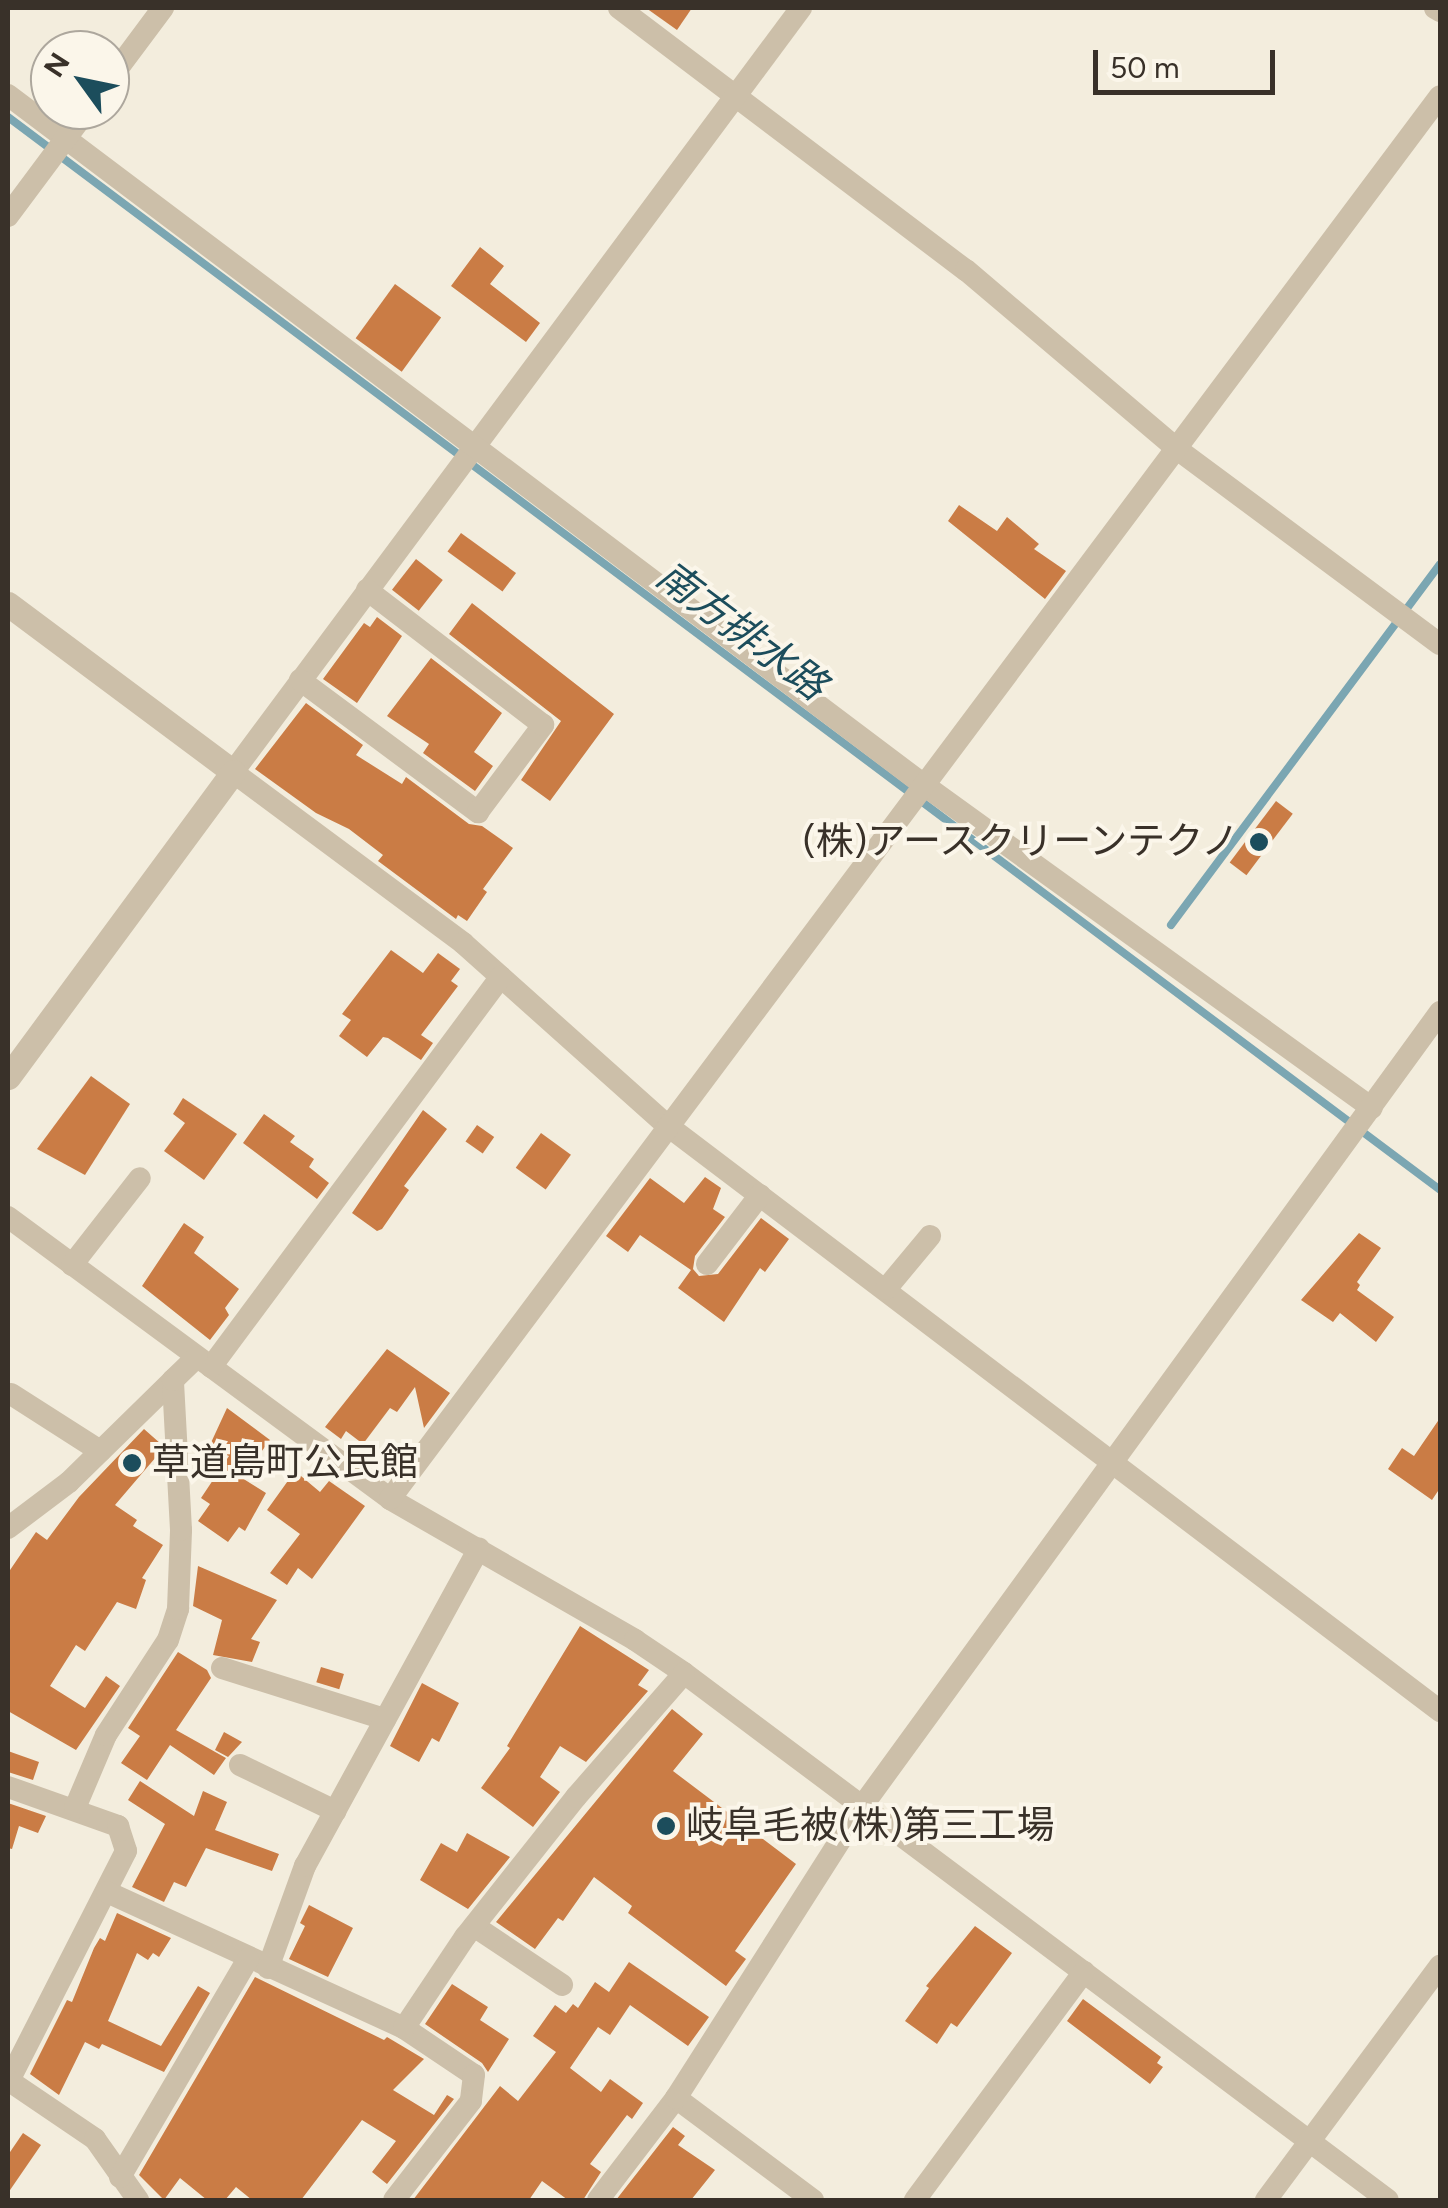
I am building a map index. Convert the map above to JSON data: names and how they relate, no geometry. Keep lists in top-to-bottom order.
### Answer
{
  "water": ["南方排水路"],
  "places": ["(株)アースクリーンテクノ", "草道島町公民館", "岐阜毛被(株)第三工場"],
  "scale_bar": "50 m",
  "north": "top left"
}
